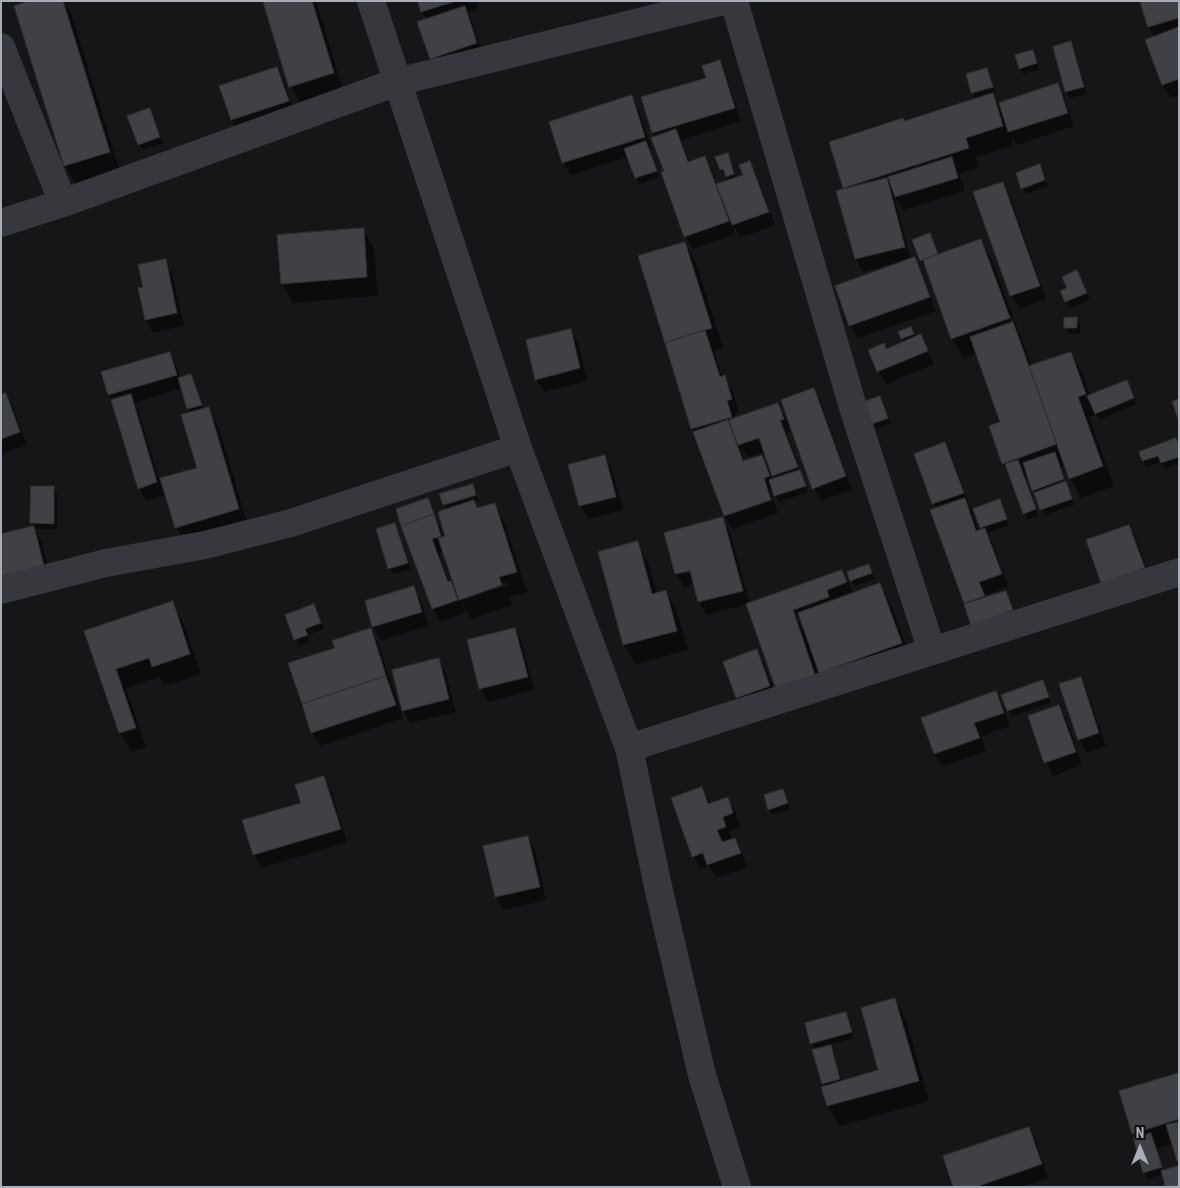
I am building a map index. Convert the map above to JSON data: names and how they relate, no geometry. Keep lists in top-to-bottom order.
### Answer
{
  "north": "top"
}
